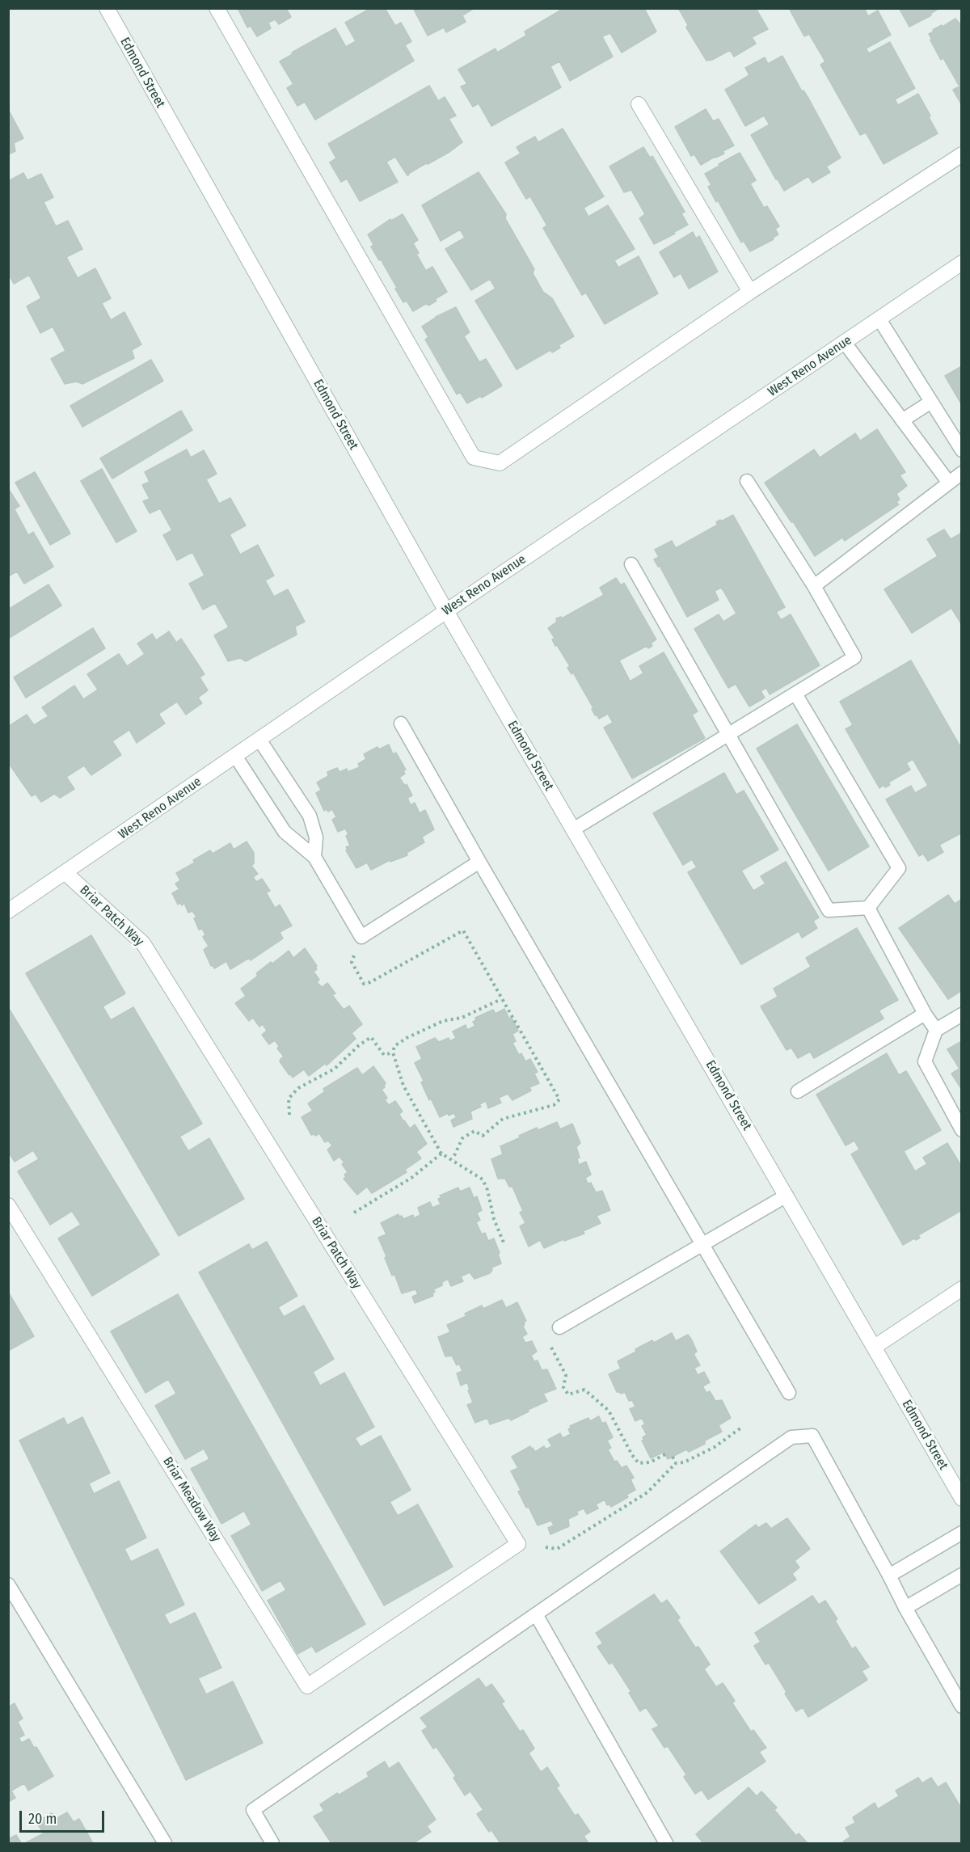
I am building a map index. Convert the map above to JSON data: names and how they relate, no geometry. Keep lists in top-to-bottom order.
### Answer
{
  "streets": {
    "street": [
      "Edmond Street",
      "West Reno Avenue",
      "Briar Patch Way",
      "Briar Meadow Way"
    ]
  },
  "crossings": [
    ["Edmond Street", "West Reno Avenue"],
    ["West Reno Avenue", "Briar Patch Way"],
    ["Briar Patch Way", "Briar Meadow Way"]
  ],
  "scale_bar": "20 m"
}
